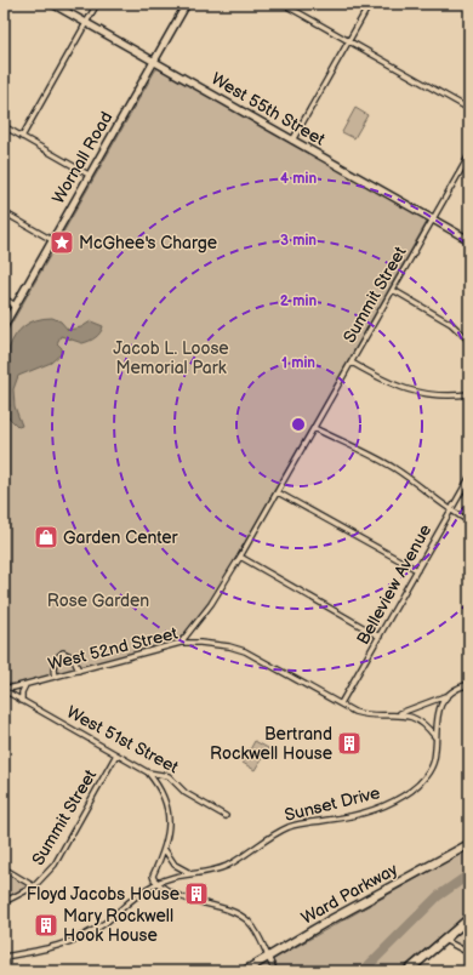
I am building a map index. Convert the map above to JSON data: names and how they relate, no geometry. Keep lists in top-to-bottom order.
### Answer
{
  "streets": {
    "highway": ["Ward Parkway"],
    "main road": ["West 55th Street", "Wornall Road"],
    "street": [
      "Summit Street",
      "Belleview Avenue",
      "West 52nd Street",
      "West 51st Street",
      "Sunset Drive"
    ]
  },
  "crossings": [
    ["West 55th Street", "Wornall Road"],
    ["West 55th Street", "Summit Street"],
    ["Summit Street", "West 52nd Street"],
    ["Summit Street", "West 51st Street"],
    ["Belleview Avenue", "West 52nd Street"],
    ["West 52nd Street", "West 51st Street"]
  ],
  "parks": ["Jacob L. Loose Memorial Park", "Rose Garden"],
  "places": {
    "place": ["McGhee's Charge"],
    "shop": ["Garden Center"],
    "building": ["Bertrand Rockwell House", "Floyd Jacobs House", "Mary Rockwell Hook House"]
  },
  "rings": [
    "4 min",
    "3 min",
    "2 min",
    "1 min"
  ]
}
